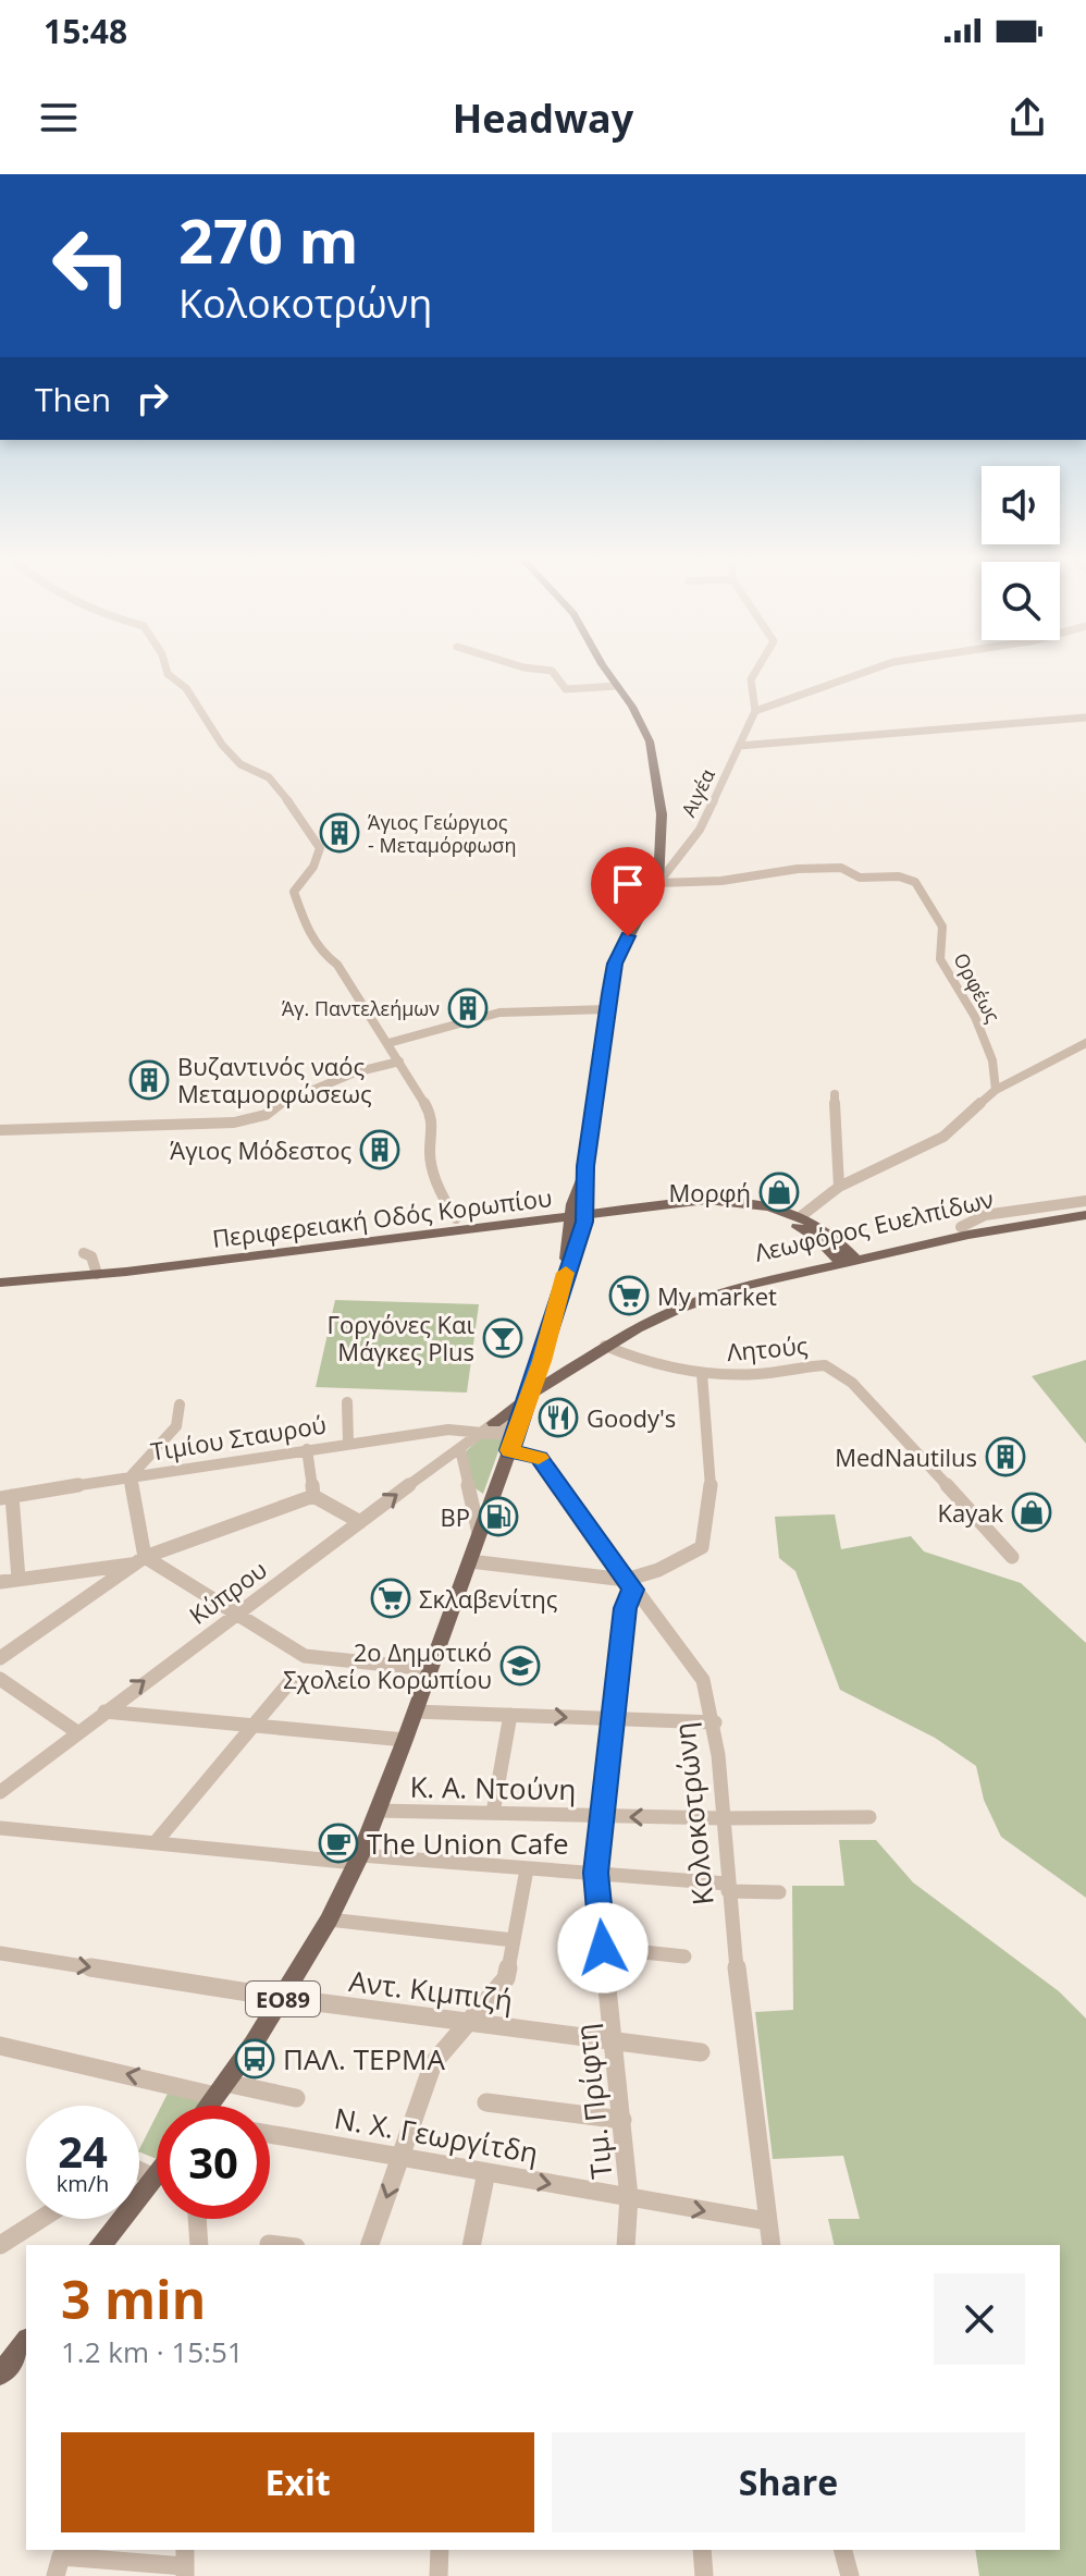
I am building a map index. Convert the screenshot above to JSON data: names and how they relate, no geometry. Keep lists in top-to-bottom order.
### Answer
{
  "streets": {
    "main road": ["Περιφερειακή Οδός Κορωπίου", "Λεωφόρος Ευελπίδων", "ΕΟ89"],
    "street": [
      "Αιγέα",
      "Ορφέως",
      "Λητούς",
      "Τιμίου Σταυρού",
      "Κύπρου",
      "Κ. Α. Ντούνη",
      "Κολοκοτρώνη",
      "Αντ. Κιμπιζή",
      "Τιμ. Πρίφτη",
      "Ν. Χ. Γεωργίτδη"
    ]
  },
  "crossings": [
    ["Αιγέα", "Ορφέως"],
    ["Αιγέα", "ΕΟ89"],
    ["Ορφέως", "ΕΟ89"],
    ["Περιφερειακή Οδός Κορωπίου", "Λεωφόρος Ευελπίδων"],
    ["Περιφερειακή Οδός Κορωπίου", "ΕΟ89"],
    ["Λεωφόρος Ευελπίδων", "Λητούς"],
    ["Λεωφόρος Ευελπίδων", "Τιμίου Σταυρού"],
    ["Λεωφόρος Ευελπίδων", "Κύπρου"],
    ["Λεωφόρος Ευελπίδων", "ΕΟ89"],
    ["Τιμίου Σταυρού", "Κύπρου"],
    ["Τιμίου Σταυρού", "Κολοκοτρώνη"],
    ["Τιμίου Σταυρού", "ΕΟ89"],
    ["Κ. Α. Ντούνη", "Κολοκοτρώνη"],
    ["Κ. Α. Ντούνη", "ΕΟ89"],
    ["Κ. Α. Ντούνη", "Τιμ. Πρίφτη"],
    ["Κολοκοτρώνη", "ΕΟ89"],
    ["Κολοκοτρώνη", "Τιμ. Πρίφτη"],
    ["Κολοκοτρώνη", "Ν. Χ. Γεωργίτδη"],
    ["Αντ. Κιμπιζή", "ΕΟ89"],
    ["Αντ. Κιμπιζή", "Τιμ. Πρίφτη"],
    ["Τιμ. Πρίφτη", "Ν. Χ. Γεωργίτδη"]
  ],
  "places": {
    "building": [
      "Άγιος Γεώργιος - Μεταμόρφωση",
      "Άγ. Παντελεήμων",
      "Βυζαντινός ναός Μεταμορφώσεως",
      "Άγιος Μόδεστος",
      "MedNautilus"
    ],
    "shop": ["Μορφή", "Kayak"],
    "supermarket": ["My market", "Σκλαβενίτης"],
    "bar": ["Γοργόνες Και Μάγκες Plus"],
    "restaurant": ["Goody's"],
    "fuel station": ["BP"],
    "school or university": ["2ο Δημοτικό Σχολείο Κορωπίου"],
    "cafe": ["The Union Cafe"],
    "bus stop": ["ΠΑΛ. ΤΕΡΜΑ"]
  },
  "page": {
    "status": "15:48",
    "header": "Headway",
    "turn": ["270 m", "Κολοκοτρώνη"],
    "then": "Then",
    "speed": "24 km/h",
    "limit": "30",
    "heading": ["3 min", "1.2 km · 15:51"],
    "buttons": ["Exit", "Share"]
  }
}
